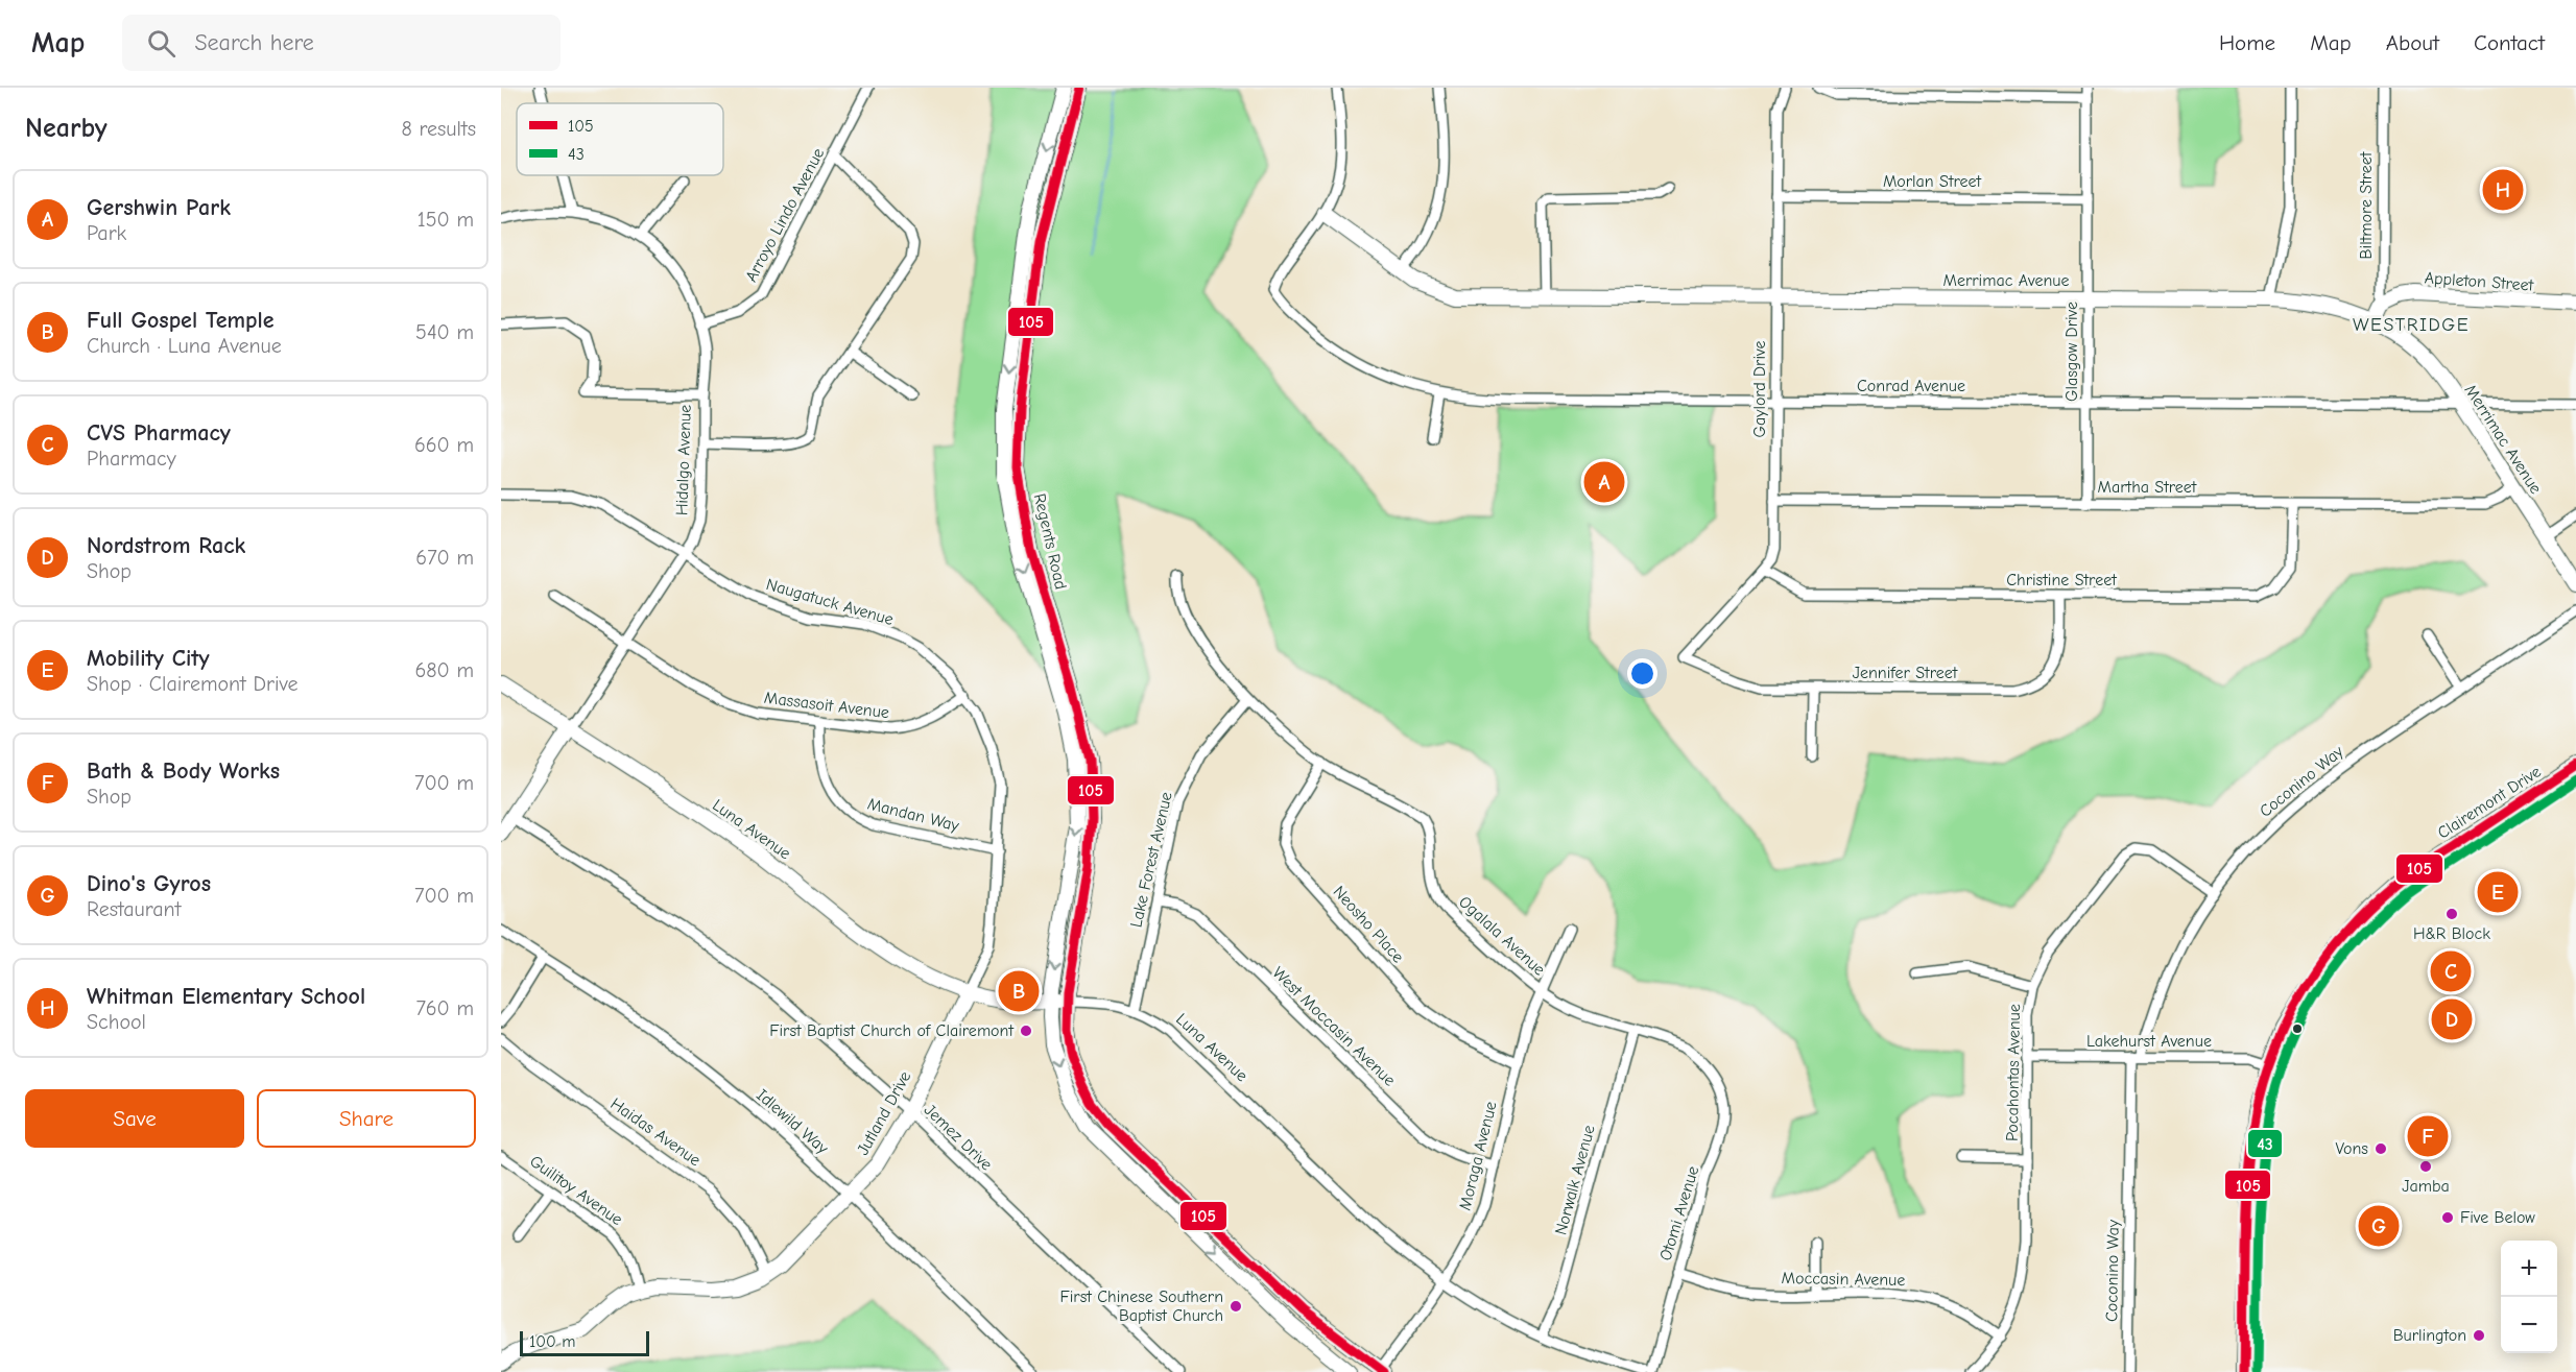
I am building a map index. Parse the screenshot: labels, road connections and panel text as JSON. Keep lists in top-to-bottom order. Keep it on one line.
{"streets":{"main road":["Biltmore Street","Merrimac Avenue","Appleton Street","Hidalgo Avenue","Regents Road","Clairemont Drive","Luna Avenue","Jutland Drive"],"street":["Morlan Street","Arroyo Lindo Avenue","Glasgow Drive","Conrad Avenue","Gaylord Drive","Martha Street","Christine Street","Naugatuck Avenue","Jennifer Street","Massasoit Avenue","Coconino Way","Mandan Way","Lake Forest Avenue","Neosho Place","Ogalala Avenue","West Moccasin Avenue","Lakehurst Avenue","Pocahontas Avenue","Idlewild Way","Haidas Avenue","Jemez Drive","Moraga Avenue","Norwalk Avenue","Guilitoy Avenue","Otomi Avenue","Moccasin Avenue"]},"crossings":[["Morlan Street","Glasgow Drive"],["Morlan Street","Gaylord Drive"],["Biltmore Street","Merrimac Avenue"],["Biltmore Street","Appleton Street"],["Arroyo Lindo Avenue","Hidalgo Avenue"],["Merrimac Avenue","Glasgow Drive"],["Merrimac Avenue","Conrad Avenue"],["Merrimac Avenue","Gaylord Drive"],["Merrimac Avenue","Martha Street"],["Glasgow Drive","Conrad Avenue"],["Glasgow Drive","Martha Street"],["Conrad Avenue","Gaylord Drive"],["Gaylord Drive","Martha Street"],["Gaylord Drive","Christine Street"],["Gaylord Drive","Jennifer Street"],["Hidalgo Avenue","Naugatuck Avenue"],["Hidalgo Avenue","Massasoit Avenue"],["Hidalgo Avenue","Luna Avenue"],["Hidalgo Avenue","Jemez Drive"],["Martha Street","Christine Street"],["Regents Road","Luna Avenue"],["Regents Road","Moraga Avenue"],["Christine Street","Jennifer Street"],["Naugatuck Avenue","Massasoit Avenue"],["Naugatuck Avenue","Jutland Drive"],["Massasoit Avenue","Mandan Way"],["Massasoit Avenue","Jutland Drive"],["Coconino Way","Lakehurst Avenue"],["Coconino Way","Pocahontas Avenue"],["Clairemont Drive","Lakehurst Avenue"],["Mandan Way","Jutland Drive"],["Luna Avenue","Lake Forest Avenue"],["Luna Avenue","Jutland Drive"],["Luna Avenue","Moraga Avenue"],["Luna Avenue","Norwalk Avenue"],["Lake Forest Avenue","Ogalala Avenue"],["Lake Forest Avenue","West Moccasin Avenue"],["Neosho Place","Ogalala Avenue"],["Neosho Place","Moraga Avenue"],["Ogalala Avenue","Moraga Avenue"],["Ogalala Avenue","Norwalk Avenue"],["Ogalala Avenue","Otomi Avenue"],["West Moccasin Avenue","Moraga Avenue"],["Lakehurst Avenue","Pocahontas Avenue"],["Pocahontas Avenue","Moccasin Avenue"],["Jutland Drive","Idlewild Way"],["Jutland Drive","Haidas Avenue"],["Jutland Drive","Jemez Drive"],["Jutland Drive","Guilitoy Avenue"],["Otomi Avenue","Moccasin Avenue"]],"districts":["WESTRIDGE"],"places":["H&R Block","First Baptist Church of Clairemont","Vons","Jamba","Five Below","First Chinese Southern Baptist Church","Burlington"],"lines":["transit line 105","transit line 43"],"legend":["105","43"],"scale_bar":"100 m","page":{"header":"Map","search":"Search here","nav":["Home","Map","About","Contact"],"heading":["Nearby","8 results"],"pins":["H","A","E","C","B","D","F","G"],"list":[{"mark":"A","name":"Gershwin Park","note":"Park","value":"150 m"},{"mark":"B","name":"Full Gospel Temple","note":"Church · Luna Avenue","value":"540 m"},{"mark":"C","name":"CVS Pharmacy","note":"Pharmacy","value":"660 m"},{"mark":"D","name":"Nordstrom Rack","note":"Shop","value":"670 m"},{"mark":"E","name":"Mobility City","note":"Shop · Clairemont Drive","value":"680 m"},{"mark":"F","name":"Bath & Body Works","note":"Shop","value":"700 m"},{"mark":"G","name":"Dino's Gyros","note":"Restaurant","value":"700 m"},{"mark":"H","name":"Whitman Elementary School","note":"School","value":"760 m"}],"buttons":["Save","Share"],"map_buttons":["+","−"],"scale":"100 m"}}
